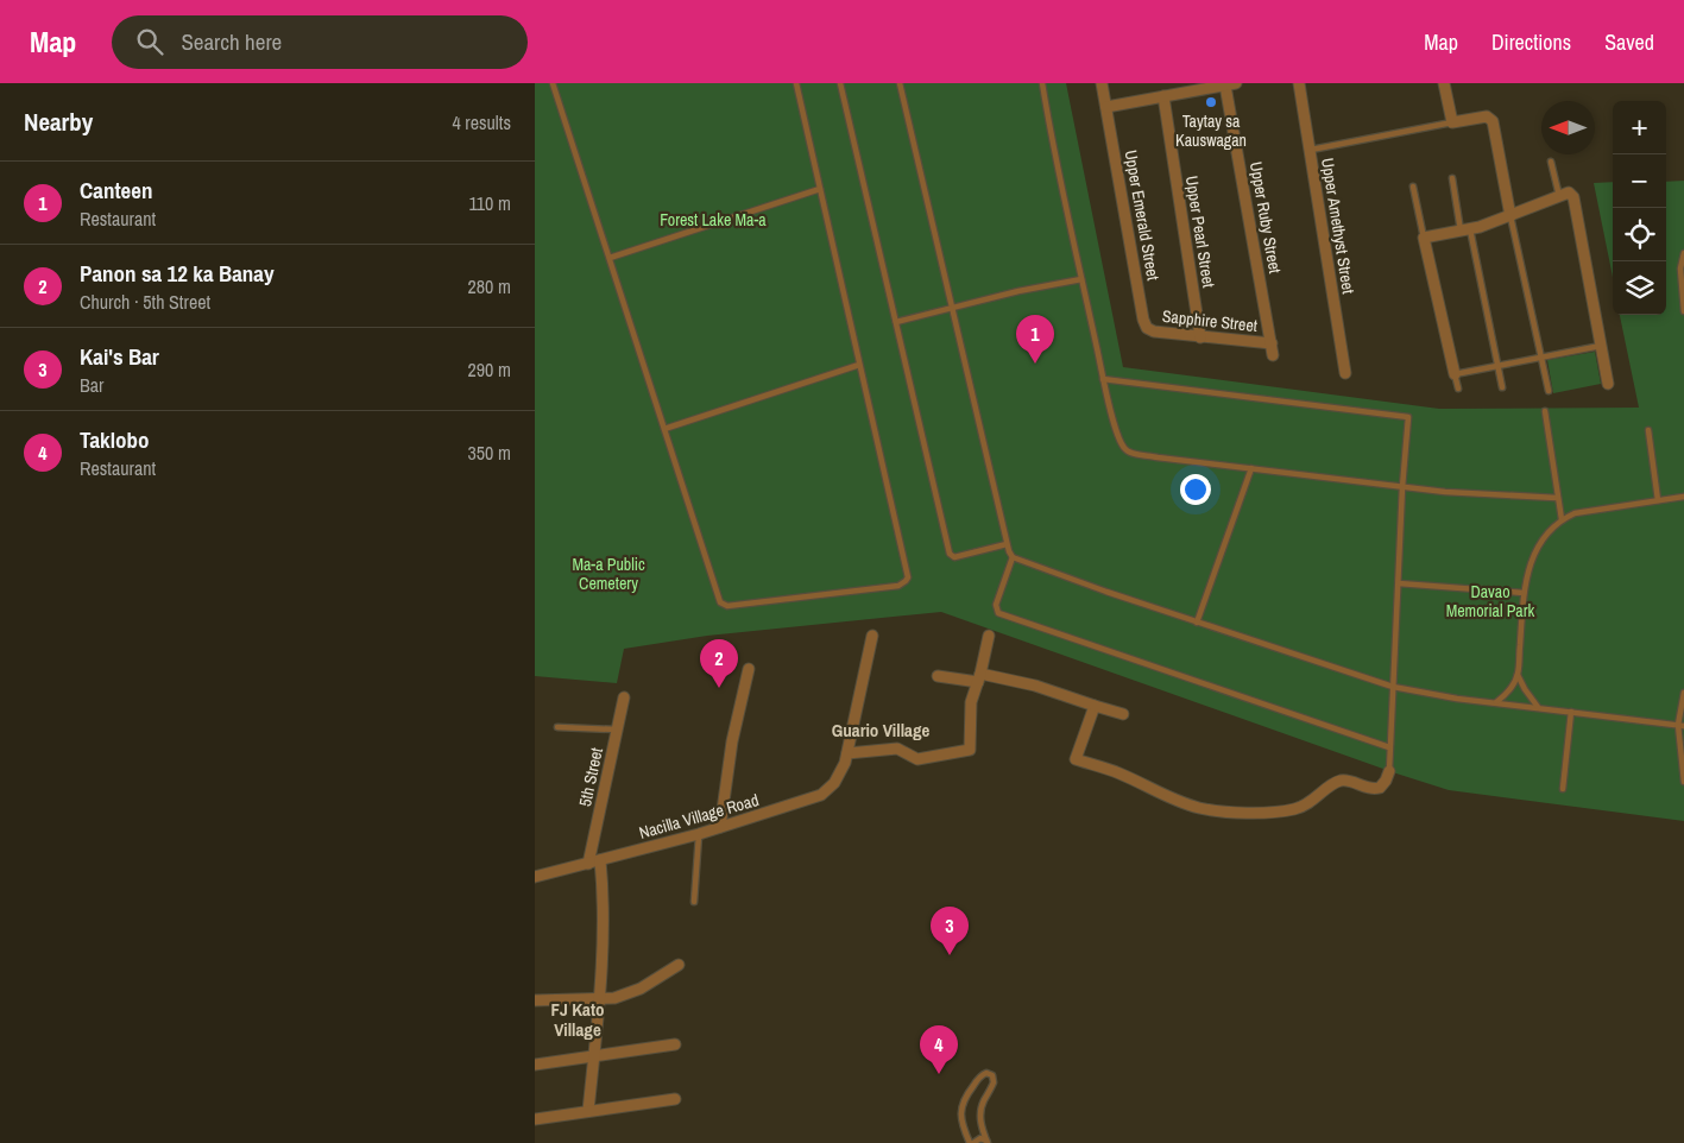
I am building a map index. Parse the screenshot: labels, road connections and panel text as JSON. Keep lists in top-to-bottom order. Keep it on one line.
{"streets":{"street":["Upper Emerald Street","Upper Ruby Street","Upper Amethyst Street","Upper Pearl Street","Sapphire Street","5th Street","Nacilla Village Road"]},"crossings":[["Upper Emerald Street","Sapphire Street"],["Upper Ruby Street","Sapphire Street"],["Upper Pearl Street","Sapphire Street"],["5th Street","Nacilla Village Road"]],"districts":["Guario Village","FJ Kato Village"],"parks":["Forest Lake Ma-a","Ma-a Public Cemetery","Davao Memorial Park"],"places":["Taytay sa Kauswagan"],"north":"left","page":{"header":"Map","search":"Search here","nav":["Map","Directions","Saved"],"heading":["Nearby","4 results"],"map_buttons":["+","−"],"list":[{"mark":"1","name":"Canteen","note":"Restaurant","value":"110 m"},{"mark":"2","name":"Panon sa 12 ka Banay","note":"Church · 5th Street","value":"280 m"},{"mark":"3","name":"Kai's Bar","note":"Bar","value":"290 m"},{"mark":"4","name":"Taklobo","note":"Restaurant","value":"350 m"}],"pins":["1","2","3","4"]}}
